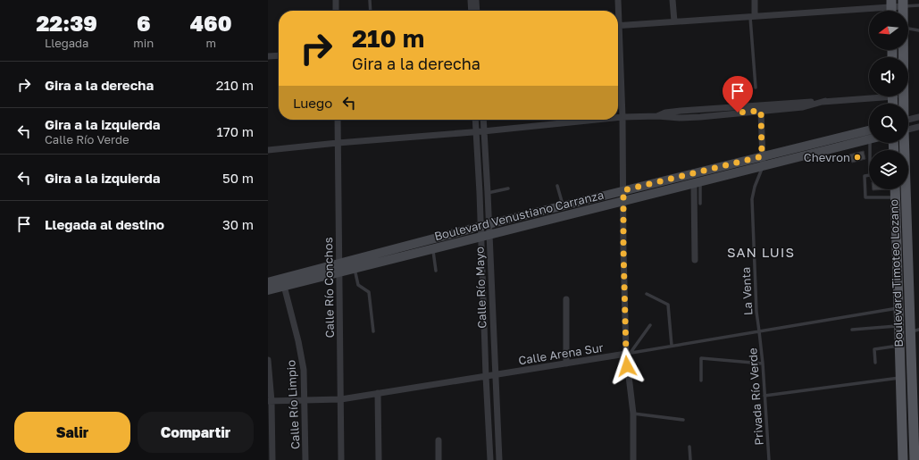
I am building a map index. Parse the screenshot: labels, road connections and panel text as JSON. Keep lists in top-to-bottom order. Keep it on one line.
{"streets":{"main road":["Boulevard Venustiano Carranza","Boulevard Timoteo Lozano"],"street":["Calle Río Conchos","Calle Río Mayo","Calle Arena Sur","Calle Río Limpio"],"lane":["La Venta","Privada Río Verde"]},"crossings":[["Boulevard Venustiano Carranza","Calle Río Conchos"],["Boulevard Venustiano Carranza","Calle Río Mayo"],["Boulevard Venustiano Carranza","La Venta"],["Boulevard Venustiano Carranza","Calle Río Limpio"],["Boulevard Timoteo Lozano","Calle Arena Sur"],["Calle Río Conchos","Calle Arena Sur"],["Calle Río Mayo","Calle Arena Sur"],["La Venta","Calle Arena Sur"],["La Venta","Privada Río Verde"],["Calle Arena Sur","Privada Río Verde"],["Calle Arena Sur","Calle Río Limpio"]],"districts":["SAN LUIS"],"places":["Chevron"],"north":"left","page":{"eta":["22:39","Llegada","6","min","460","m"],"turn":["210 m","Gira a la derecha"],"list":[{"name":"Gira a la derecha","value":"210 m"},{"name":"Gira a la izquierda","note":"Calle Río Verde","value":"170 m"},{"name":"Gira a la izquierda","value":"50 m"},{"name":"Llegada al destino","value":"30 m"}],"then":"Luego","buttons":["Salir","Compartir"]}}
